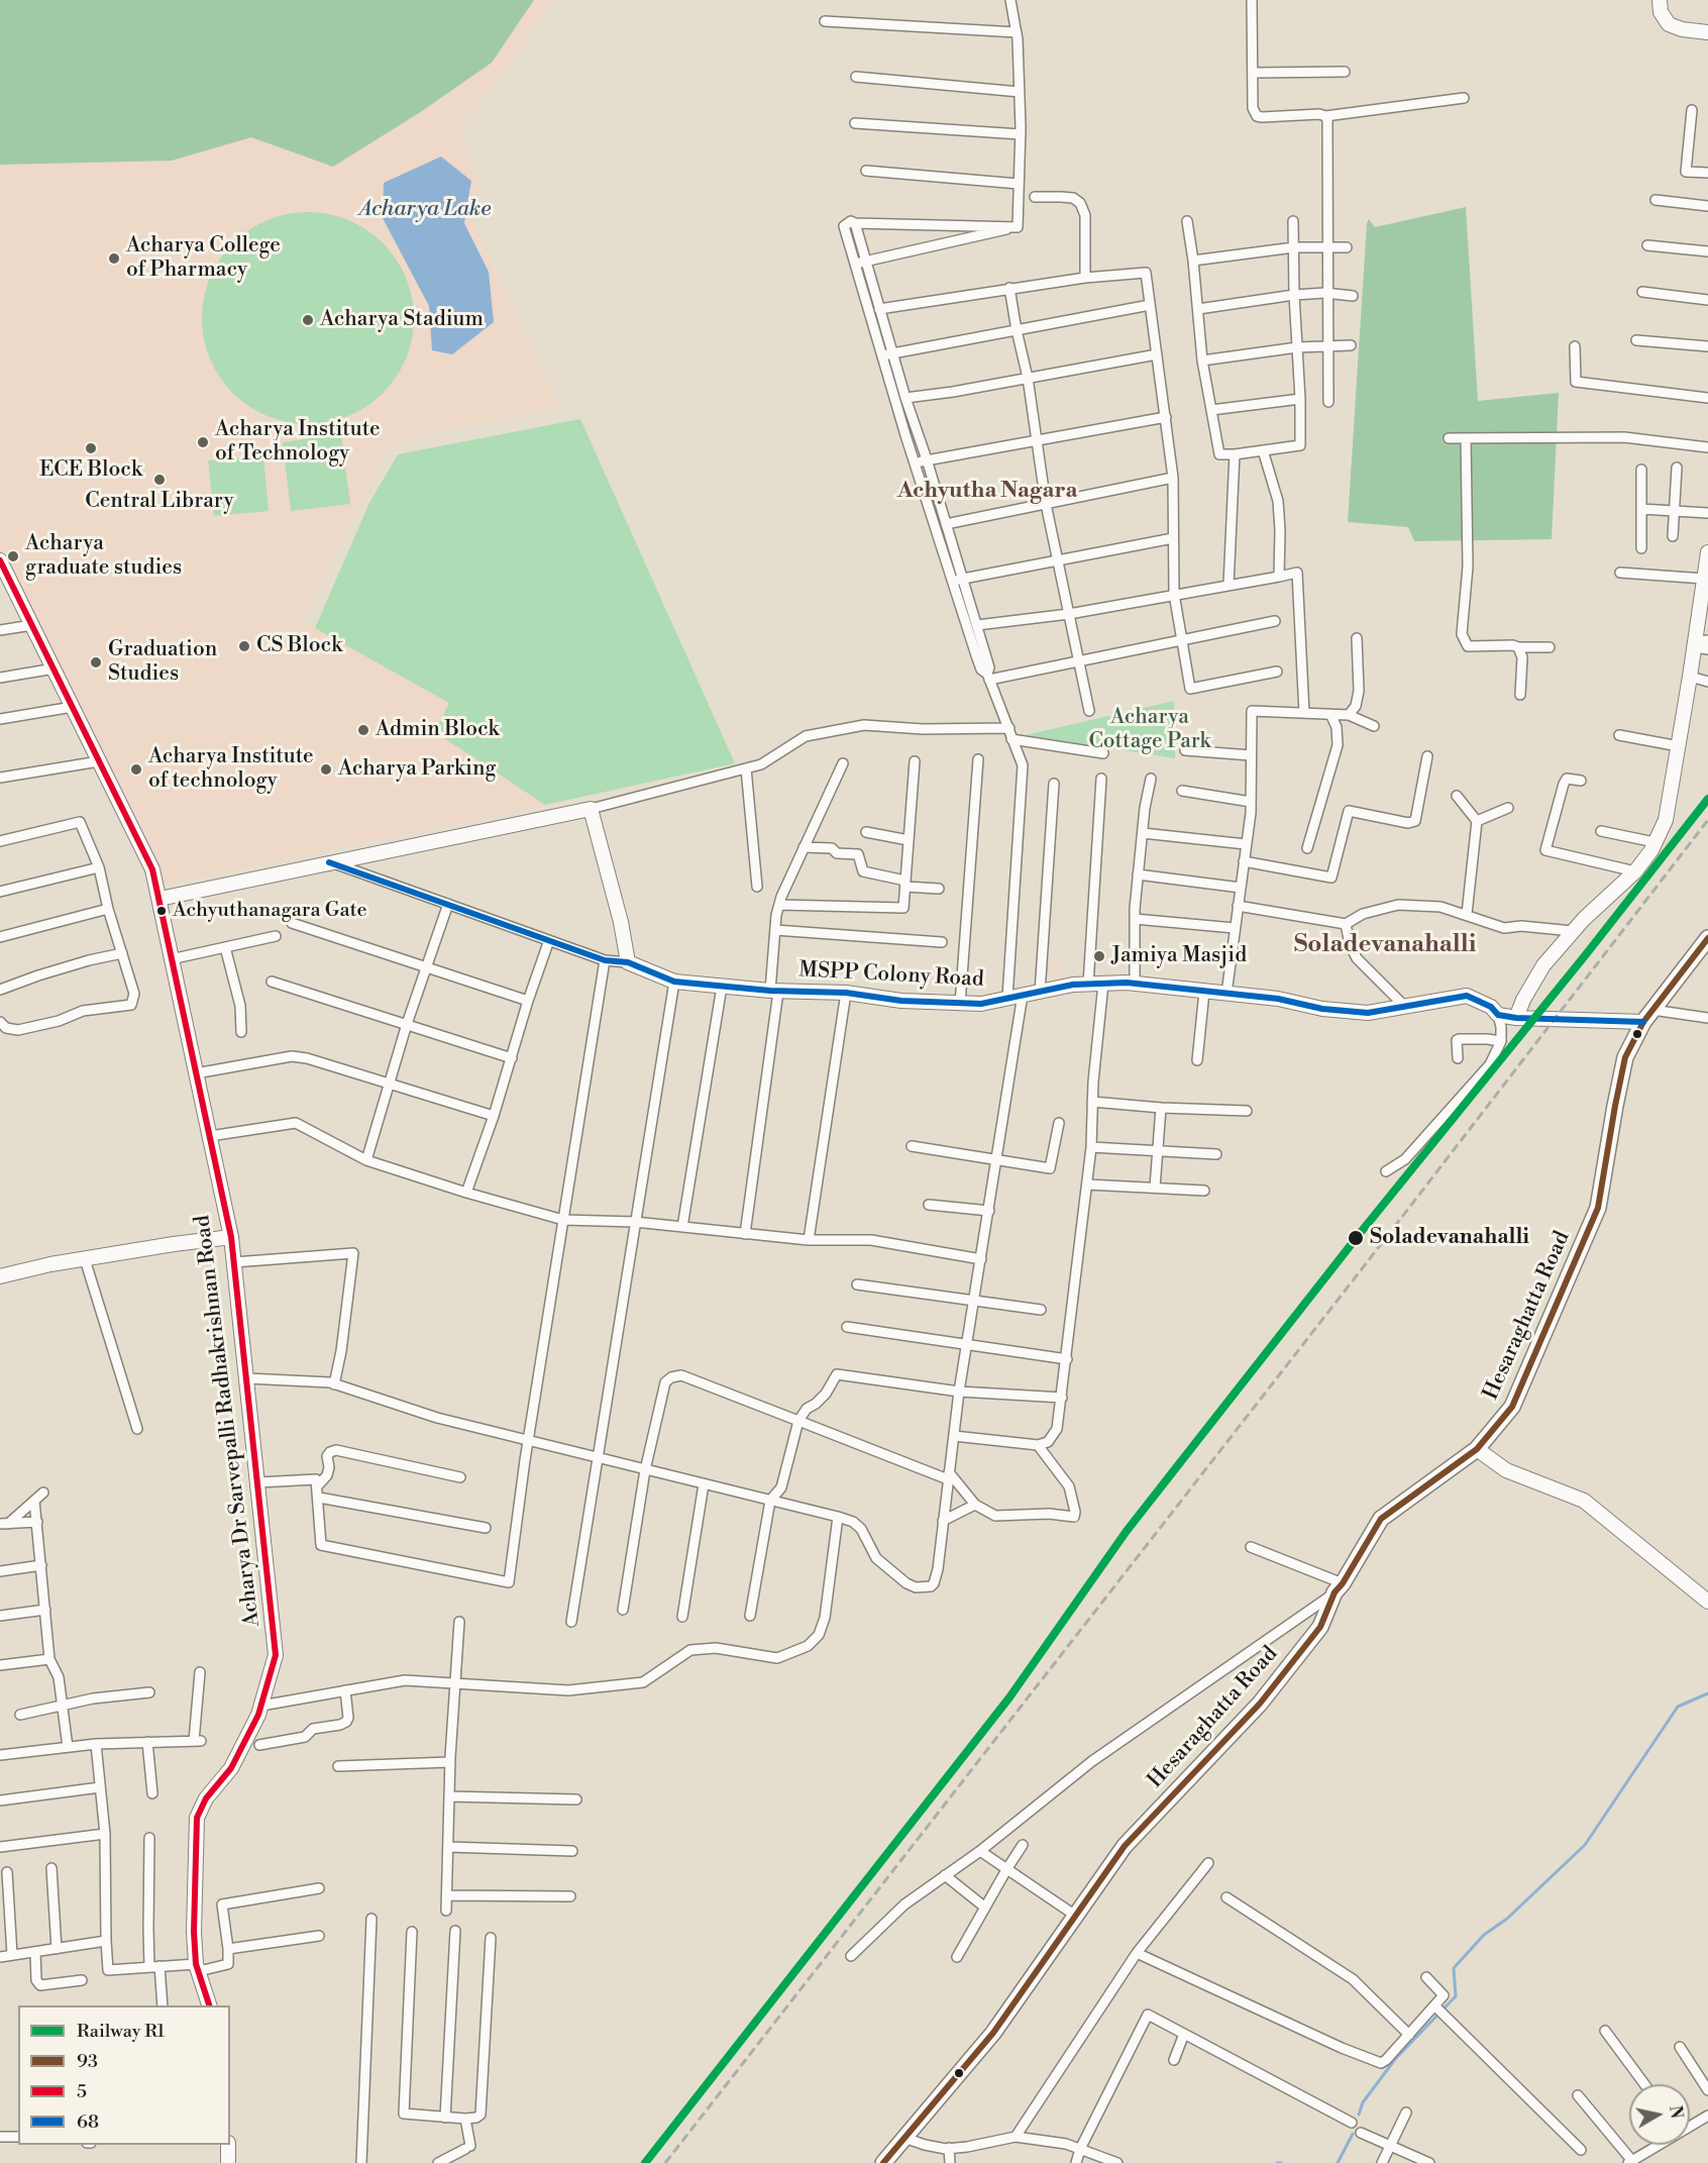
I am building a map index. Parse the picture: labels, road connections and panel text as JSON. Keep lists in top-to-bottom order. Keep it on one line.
{"streets":{"main road":["Hesaraghatta Road"],"street":["MSPP Colony Road","Acharya Dr Sarvepalli Radhakrishnan Road"]},"crossings":[["MSPP Colony Road","Hesaraghatta Road"]],"districts":["Achyutha Nagara","Soladevanahalli"],"water":["Acharya Lake"],"parks":["Acharya Cottage Park"],"places":["Acharya College of Pharmacy","Acharya Stadium","Acharya Institute of Technology","ECE Block","Central Library","Acharya graduate studies","CS Block","Graduation Studies","Admin Block","Acharya Institute of technology","Acharya Parking","Achyuthanagara Gate","Jamiya Masjid","Soladevanahalli"],"lines":["transit line 5","rail line R1","transit line 68","transit line 93"],"legend":["Railway R1","93","5","68"],"north":"right"}
